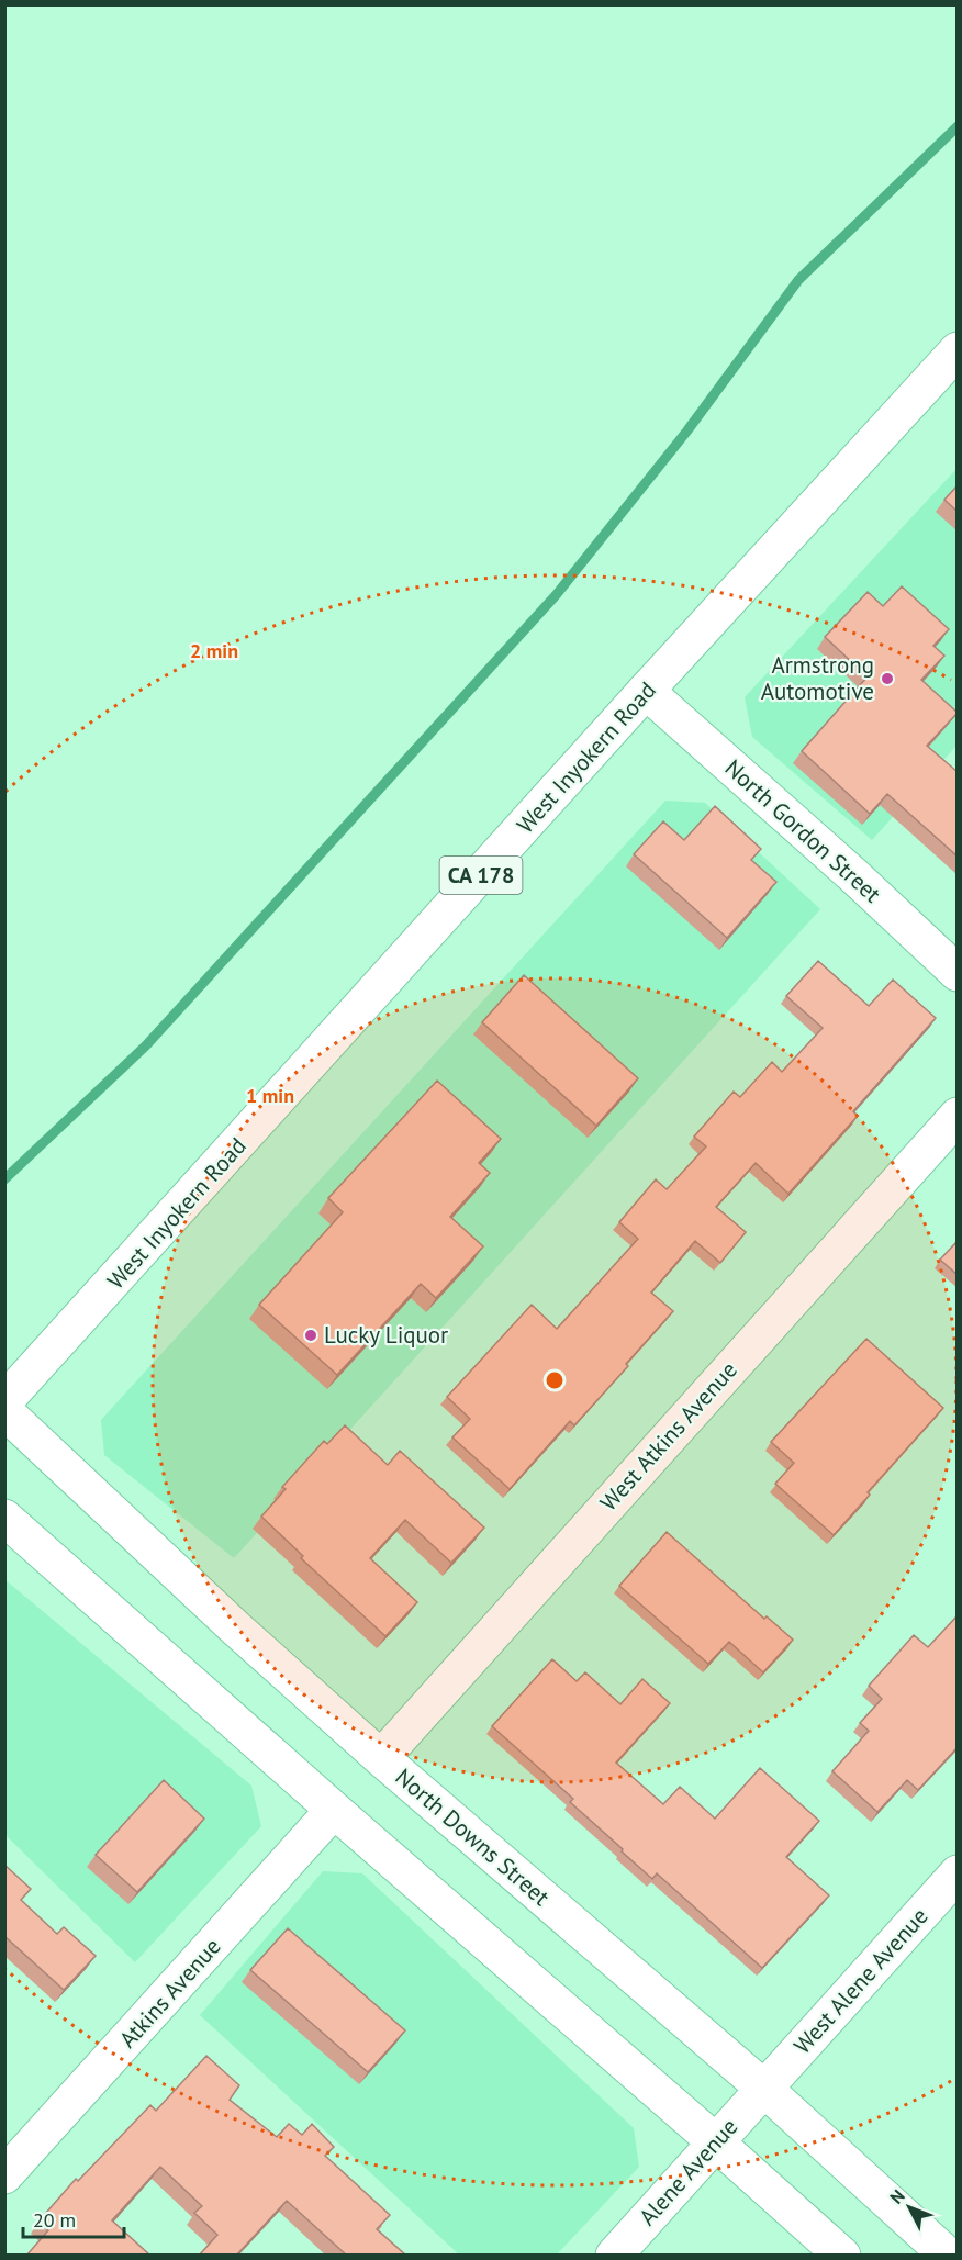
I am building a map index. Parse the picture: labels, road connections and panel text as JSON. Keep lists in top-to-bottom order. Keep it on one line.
{"streets":{"street":["West Inyokern Road","North Gordon Street","CA 178","West Atkins Avenue","North Downs Street","West Alene Avenue","Atkins Avenue","Alene Avenue"]},"crossings":[["West Inyokern Road","North Gordon Street"],["West Atkins Avenue","North Downs Street"],["North Downs Street","West Alene Avenue"],["North Downs Street","Alene Avenue"],["West Alene Avenue","Alene Avenue"]],"places":["Armstrong Automotive","Lucky Liquor"],"scale_bar":"20 m","north":"top left","rings":["2 min","1 min"]}
